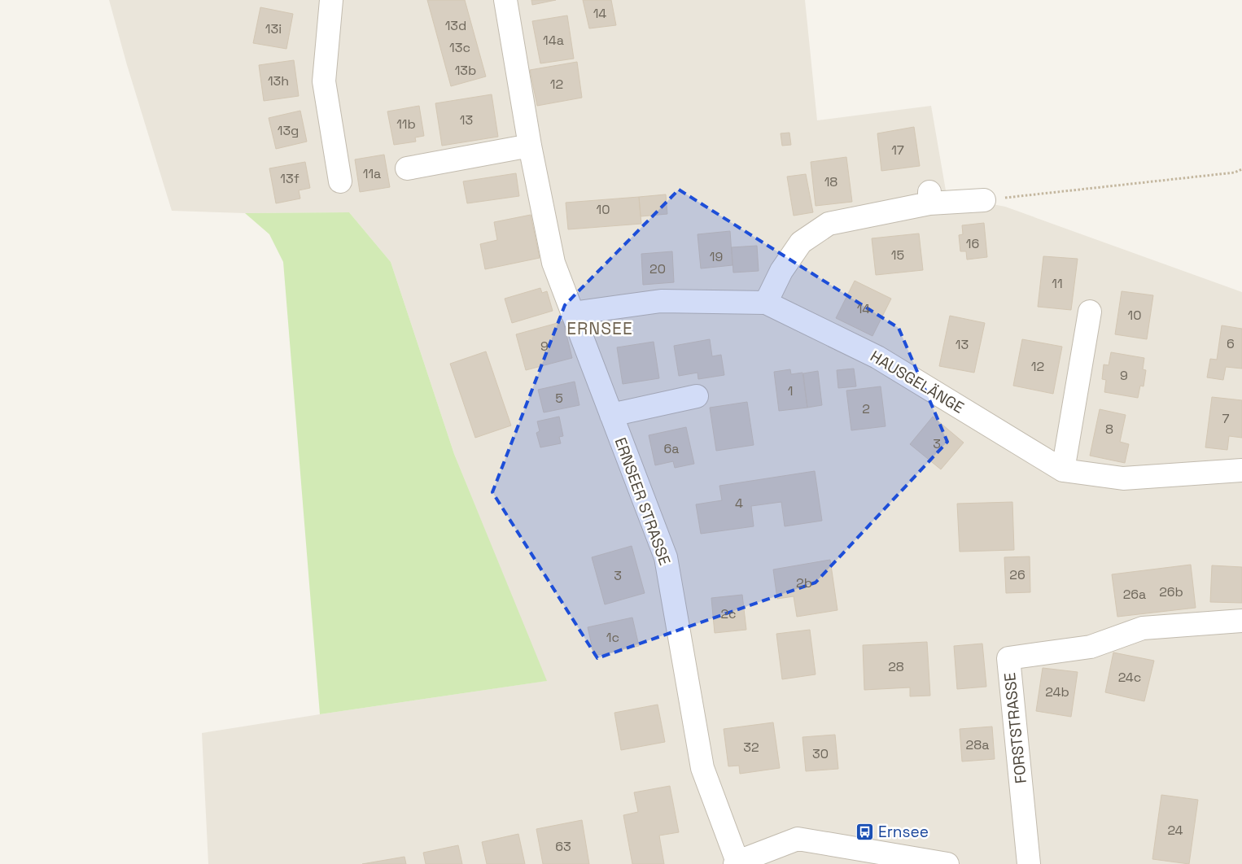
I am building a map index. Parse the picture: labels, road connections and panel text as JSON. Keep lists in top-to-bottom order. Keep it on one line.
{"streets":{"street":["HAUSGELÄNGE","ERNSEER STRASSE","FORSTSTRASSE"]},"crossings":[["HAUSGELÄNGE","ERNSEER STRASSE"]],"districts":["ERNSEE"],"places":{"bus stop":["Ernsee"]},"house_numbers":["14","13d","13i","14a","13c","13b","13h","12","13","11b","13g","17","11a","13f","18","10","16","15","19","20","11","14","10","6","13","9","12","9","1","5","2","7","8","3","6a","4","26","3","2b","26b","26a","2c","1c","28","24c","24b","28a","32","30","24","63"]}
